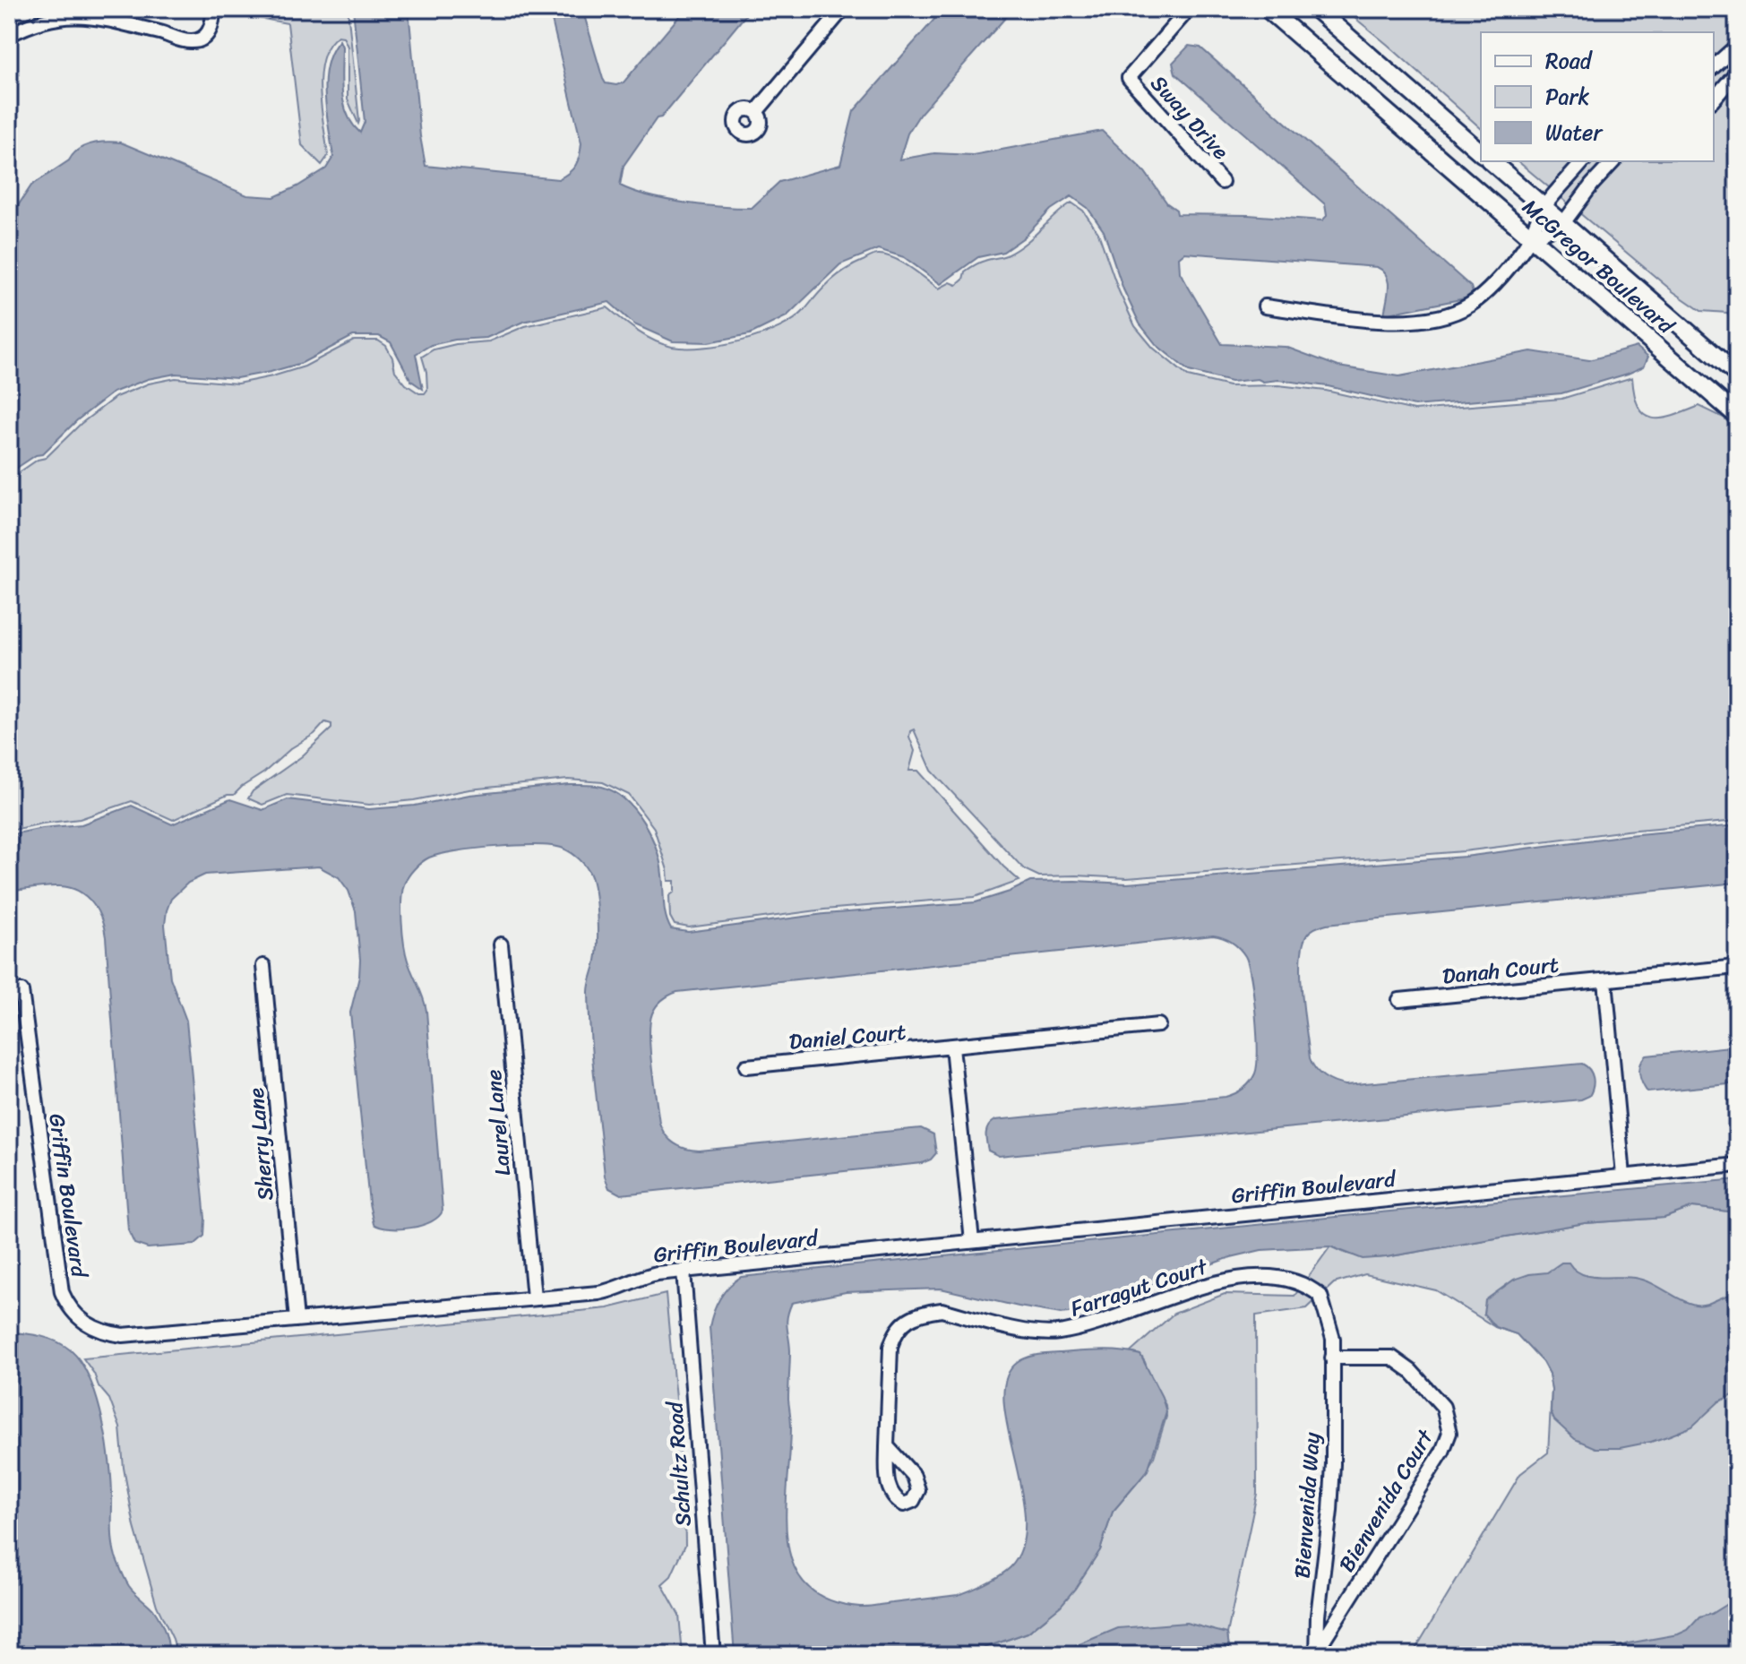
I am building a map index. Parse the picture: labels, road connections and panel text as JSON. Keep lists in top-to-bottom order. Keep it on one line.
{"streets":{"main road":["McGregor Boulevard"],"street":["Sway Drive","Danah Court","Daniel Court","Laurel Lane","Sherry Lane","Griffin Boulevard","Farragut Court","Schultz Road","Bienvenida Court","Bienvenida Way"]},"crossings":[["Laurel Lane","Griffin Boulevard"],["Sherry Lane","Griffin Boulevard"],["Griffin Boulevard","Schultz Road"],["Farragut Court","Bienvenida Court"],["Farragut Court","Bienvenida Way"],["Bienvenida Court","Bienvenida Way"]],"legend":["Road","Park","Water"]}
